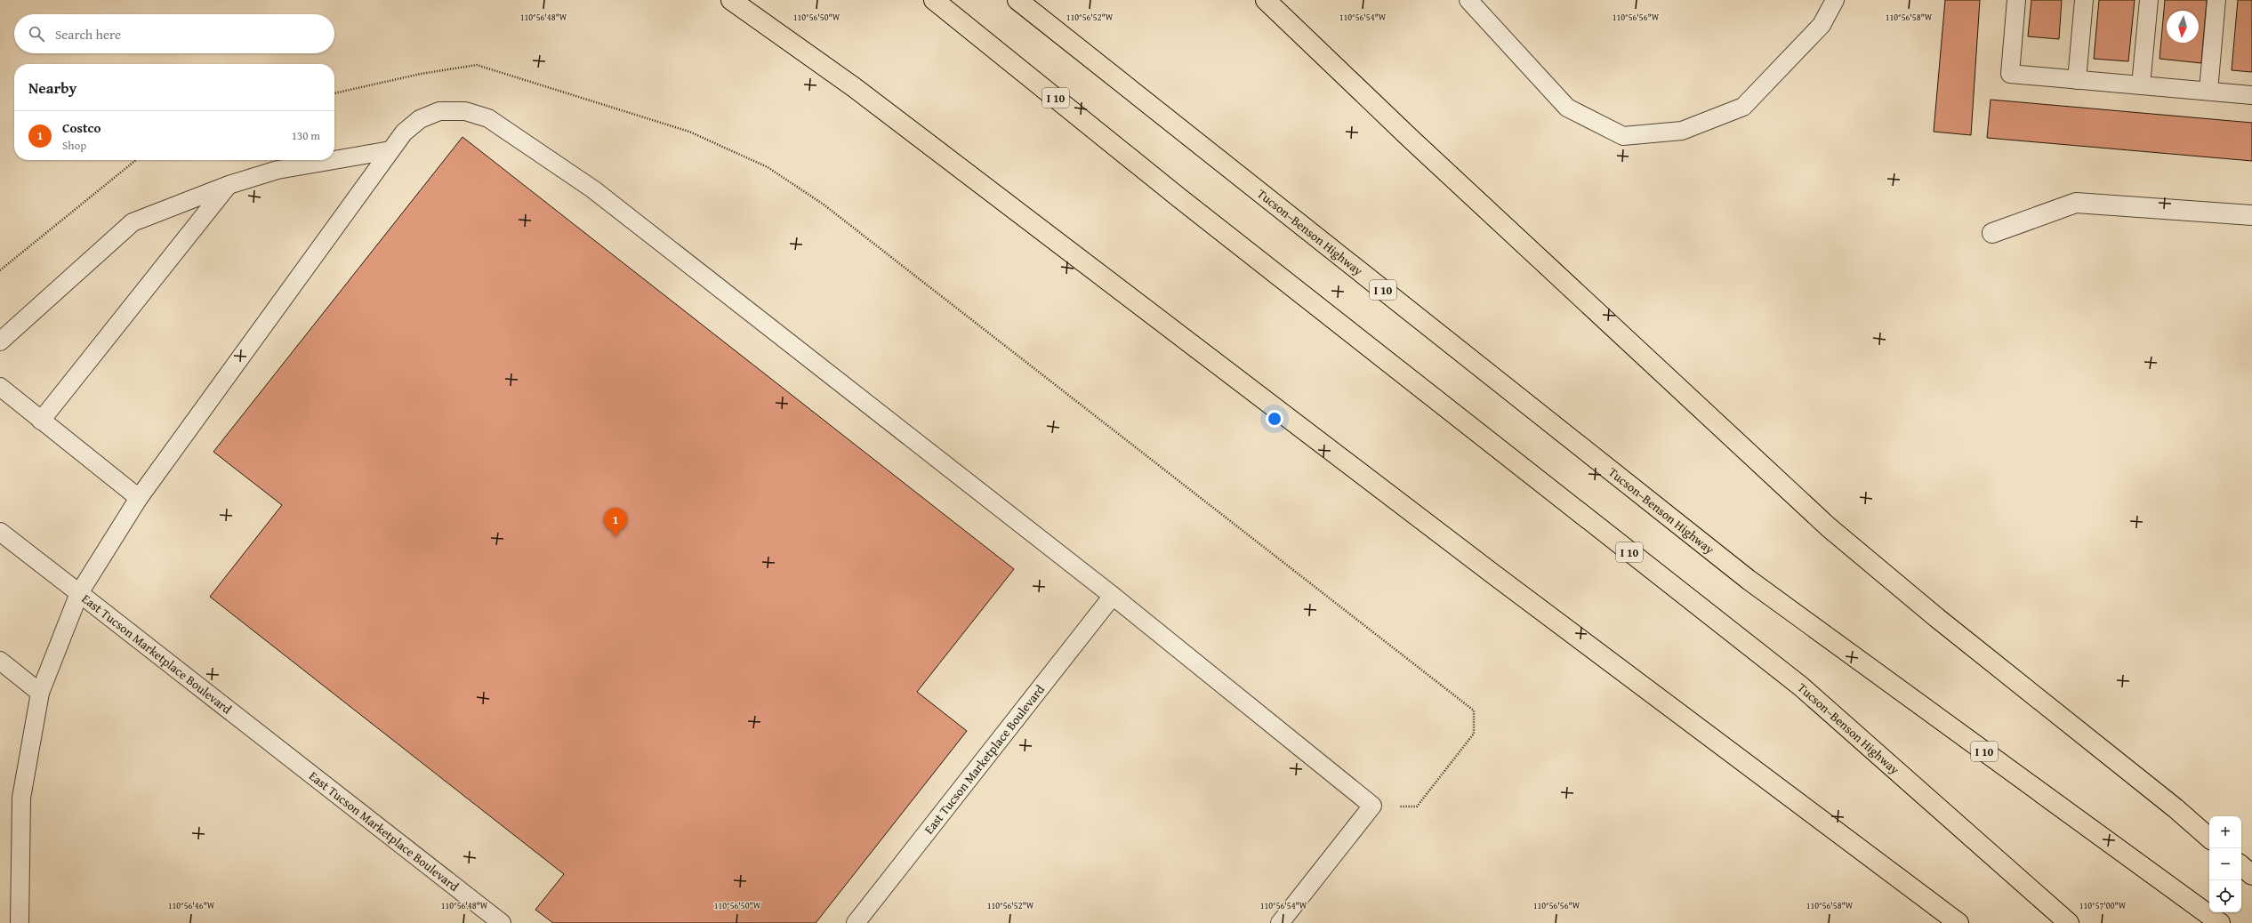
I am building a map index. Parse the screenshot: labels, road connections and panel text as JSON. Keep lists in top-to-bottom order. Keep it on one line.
{"streets":{"highway":["I 10","Tucson–Benson Highway"],"lane":["East Tucson Marketplace Boulevard"]},"north":"bottom","page":{"search":"Search here","heading":"Nearby","list":[{"mark":"1","name":"Costco","note":"Shop","value":"130 m"}],"pins":"1","map_buttons":["+","−"]},"coordinates":["110°56'48\"W","110°56'50\"W","110°56'52\"W","110°56'54\"W","110°56'56\"W","110°56'58\"W","110°56'46\"W","110°57'00\"W"]}
